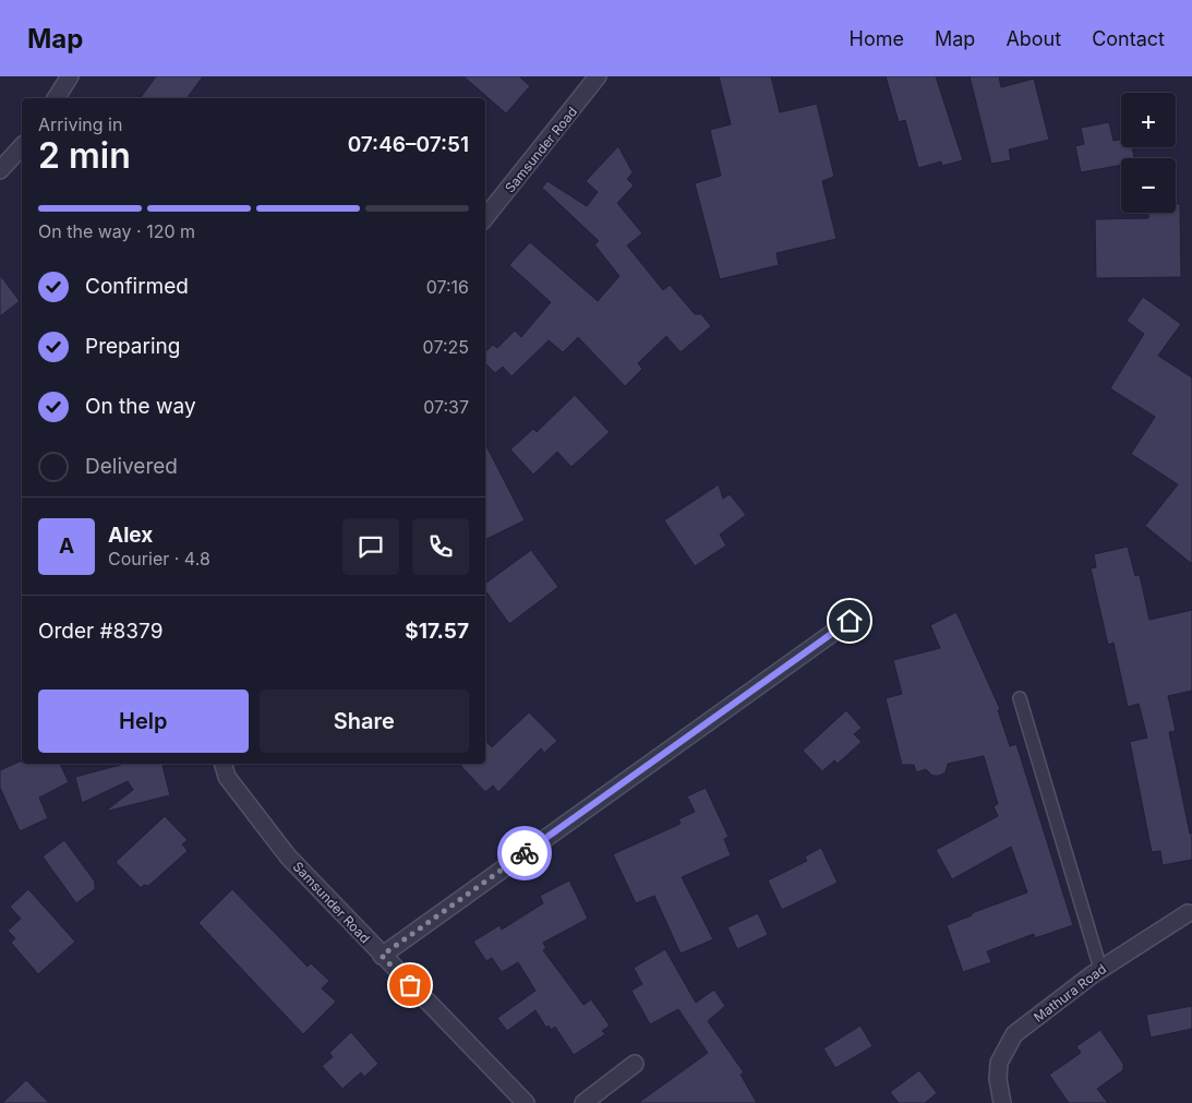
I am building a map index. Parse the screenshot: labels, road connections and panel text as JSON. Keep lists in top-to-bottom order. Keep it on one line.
{"streets":{"street":["Samsunder Road","Mathura Road"]},"page":{"header":"Map","nav":["Home","Map","About","Contact"],"map_buttons":["+","−"],"heading":["2 min","Arriving in","07:46–07:51"],"panel":["Alex","Courier · 4.8","Order #8379","$17.57"],"bar":"On the way · 120 m","list":[["Confirmed","07:16"],["Preparing","07:25"],["On the way","07:37"],"Delivered"],"round":"A","buttons":["Help","Share"]}}
